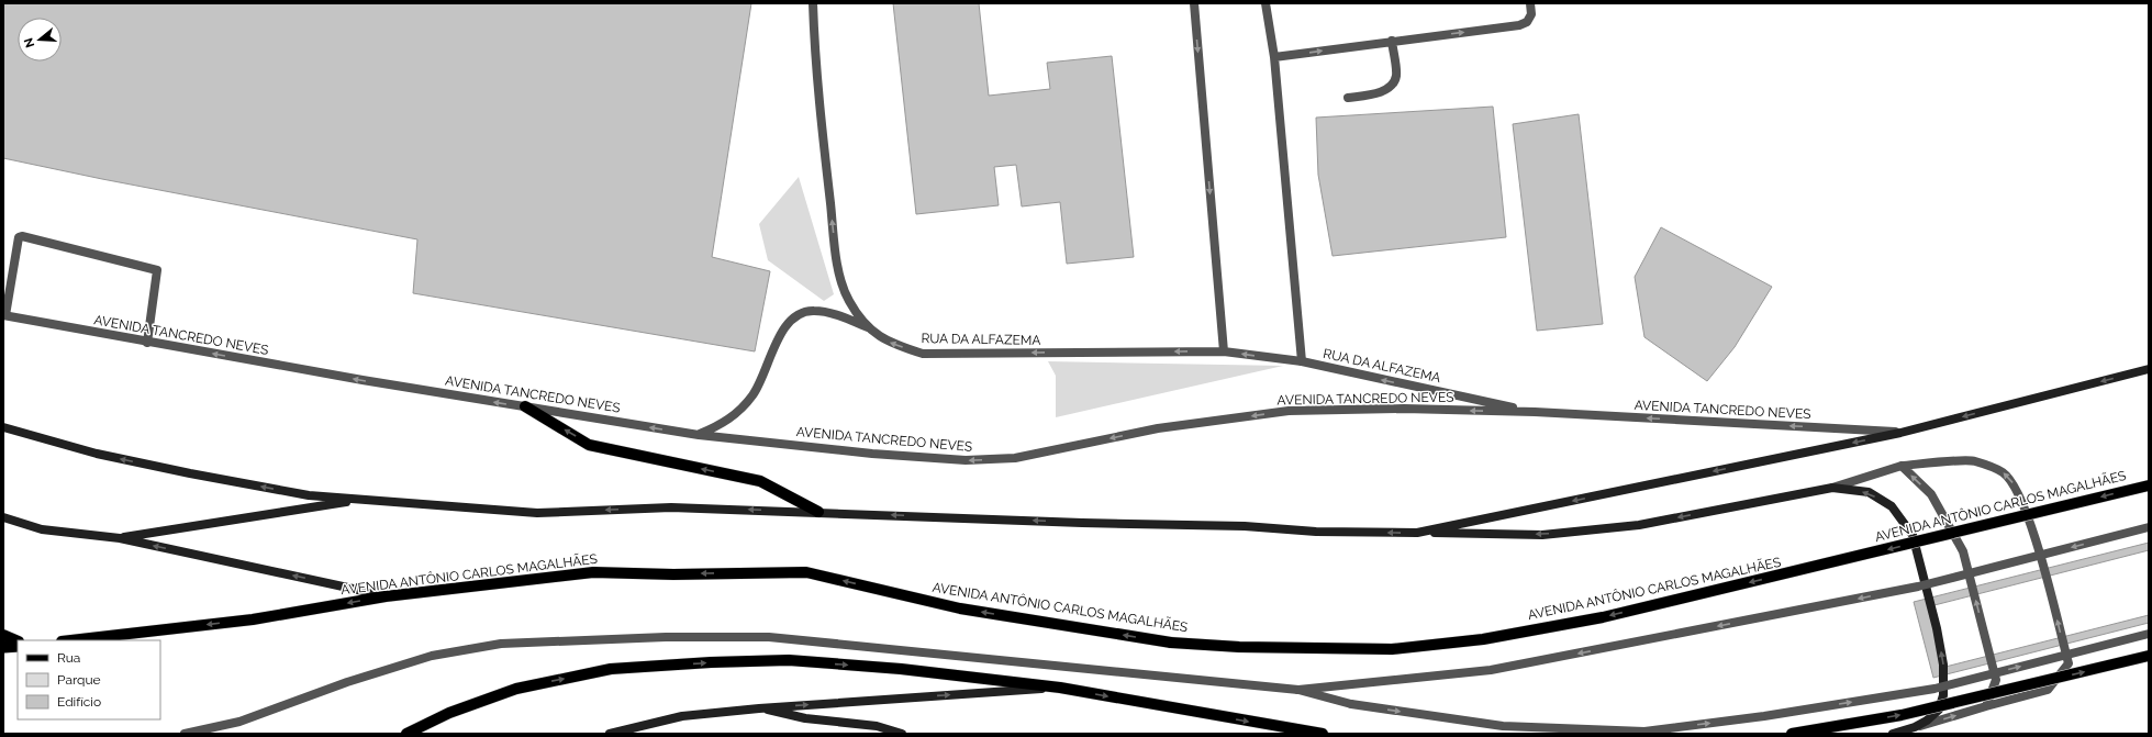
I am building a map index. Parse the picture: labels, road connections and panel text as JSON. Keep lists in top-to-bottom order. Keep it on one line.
{"streets":{"main road":["AVENIDA ANTÔNIO CARLOS MAGALHÃES"],"street":["AVENIDA TANCREDO NEVES","RUA DA ALFAZEMA"]},"crossings":[["AVENIDA TANCREDO NEVES","RUA DA ALFAZEMA"]],"one_way":["AVENIDA TANCREDO NEVES","RUA DA ALFAZEMA"],"legend":["Rua","Parque","Edifício"],"north":"left"}
